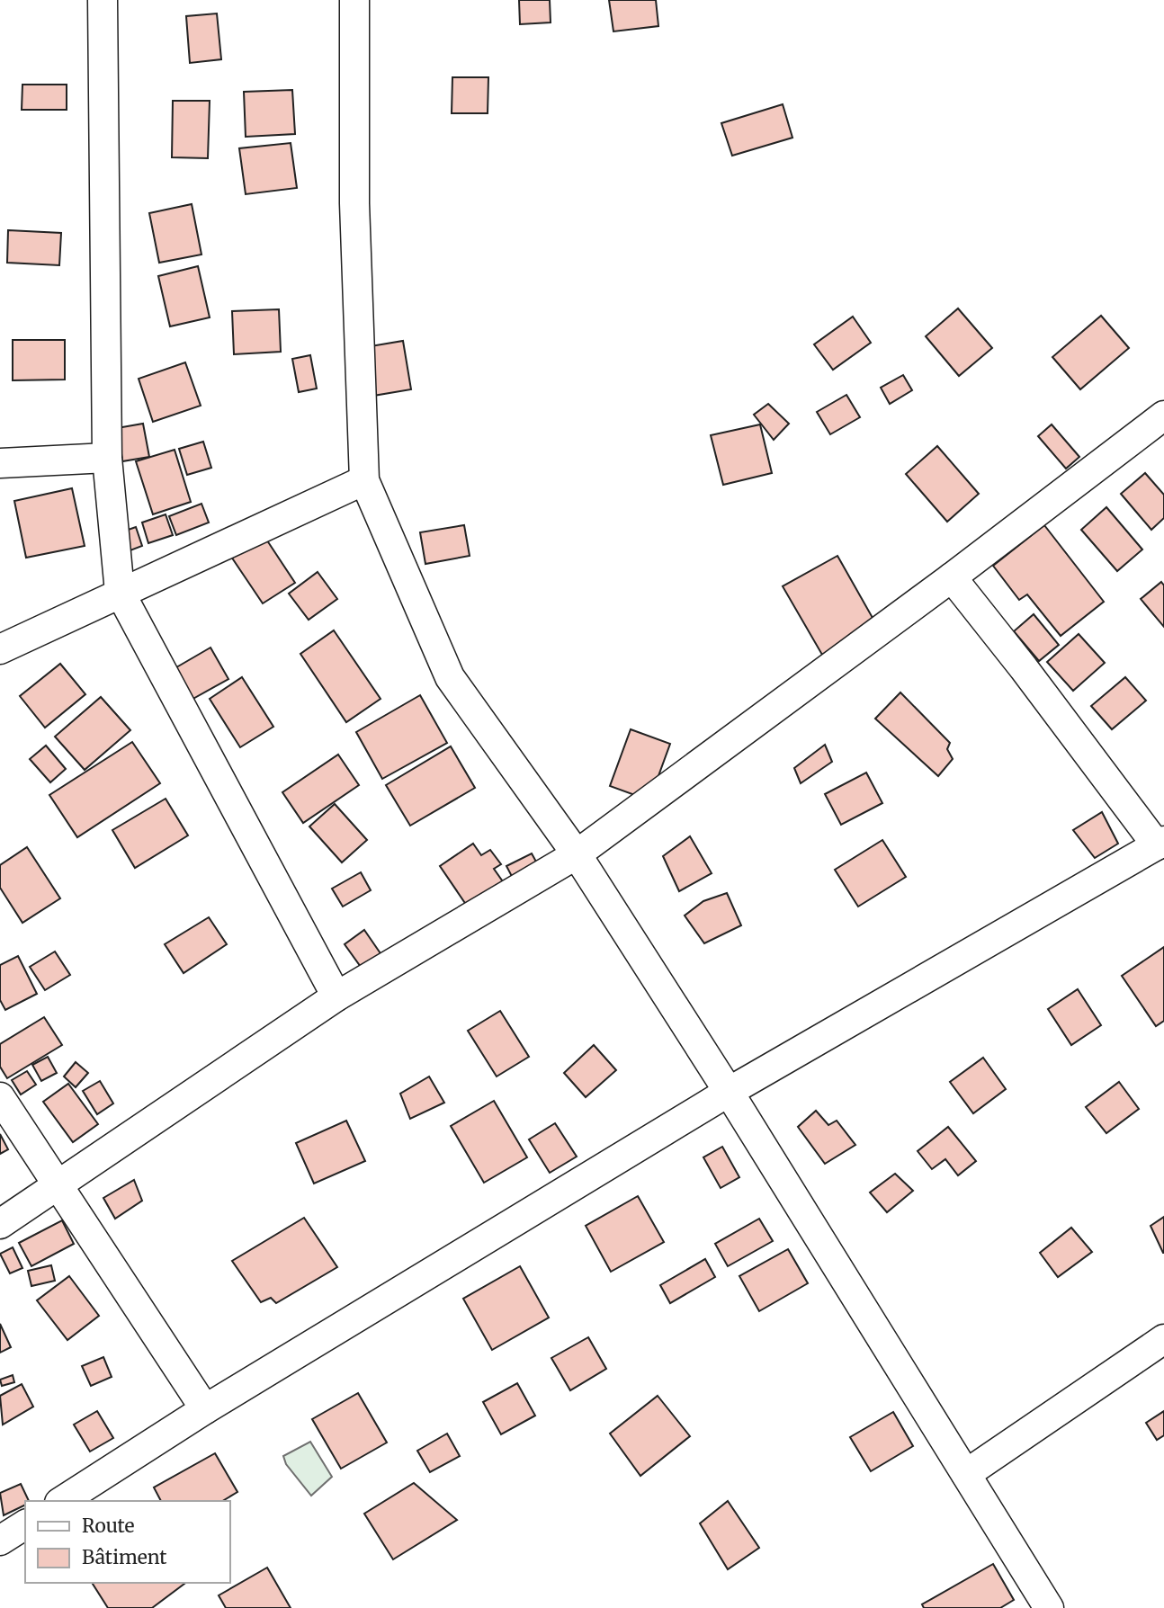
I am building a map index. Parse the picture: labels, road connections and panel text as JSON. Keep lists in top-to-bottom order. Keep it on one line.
{"legend":["Route","Bâtiment"]}
